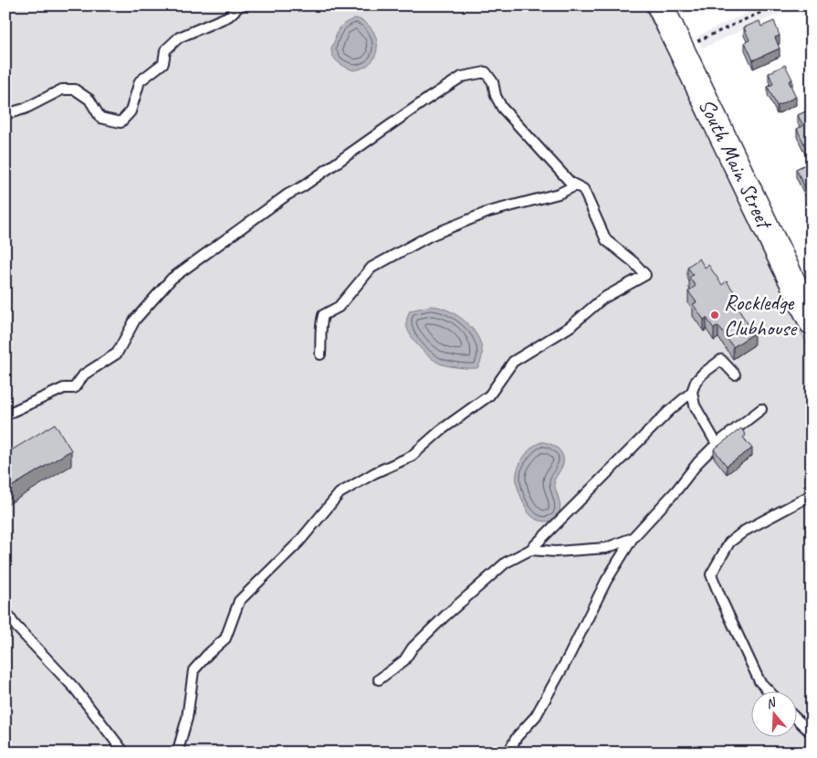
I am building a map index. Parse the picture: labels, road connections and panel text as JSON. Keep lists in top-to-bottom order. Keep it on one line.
{"streets":{"main road":["South Main Street"]},"places":["Rockledge Clubhouse"],"north":"top"}
